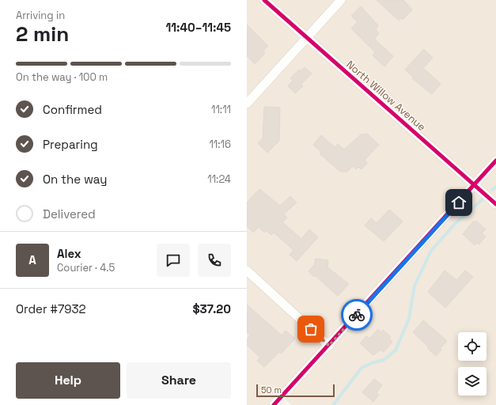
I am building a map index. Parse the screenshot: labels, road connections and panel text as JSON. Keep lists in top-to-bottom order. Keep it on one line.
{"streets":{"street":["North Willow Avenue"]},"scale_bar":"50 m","page":{"heading":["2 min","Arriving in","11:40–11:45"],"panel":["Alex","Courier · 4.5","Order #7932","$37.20"],"bar":"On the way · 100 m","list":[["Confirmed","11:11"],["Preparing","11:16"],["On the way","11:24"],"Delivered"],"round":"A","buttons":["Help","Share"],"scale":"50 m"}}
